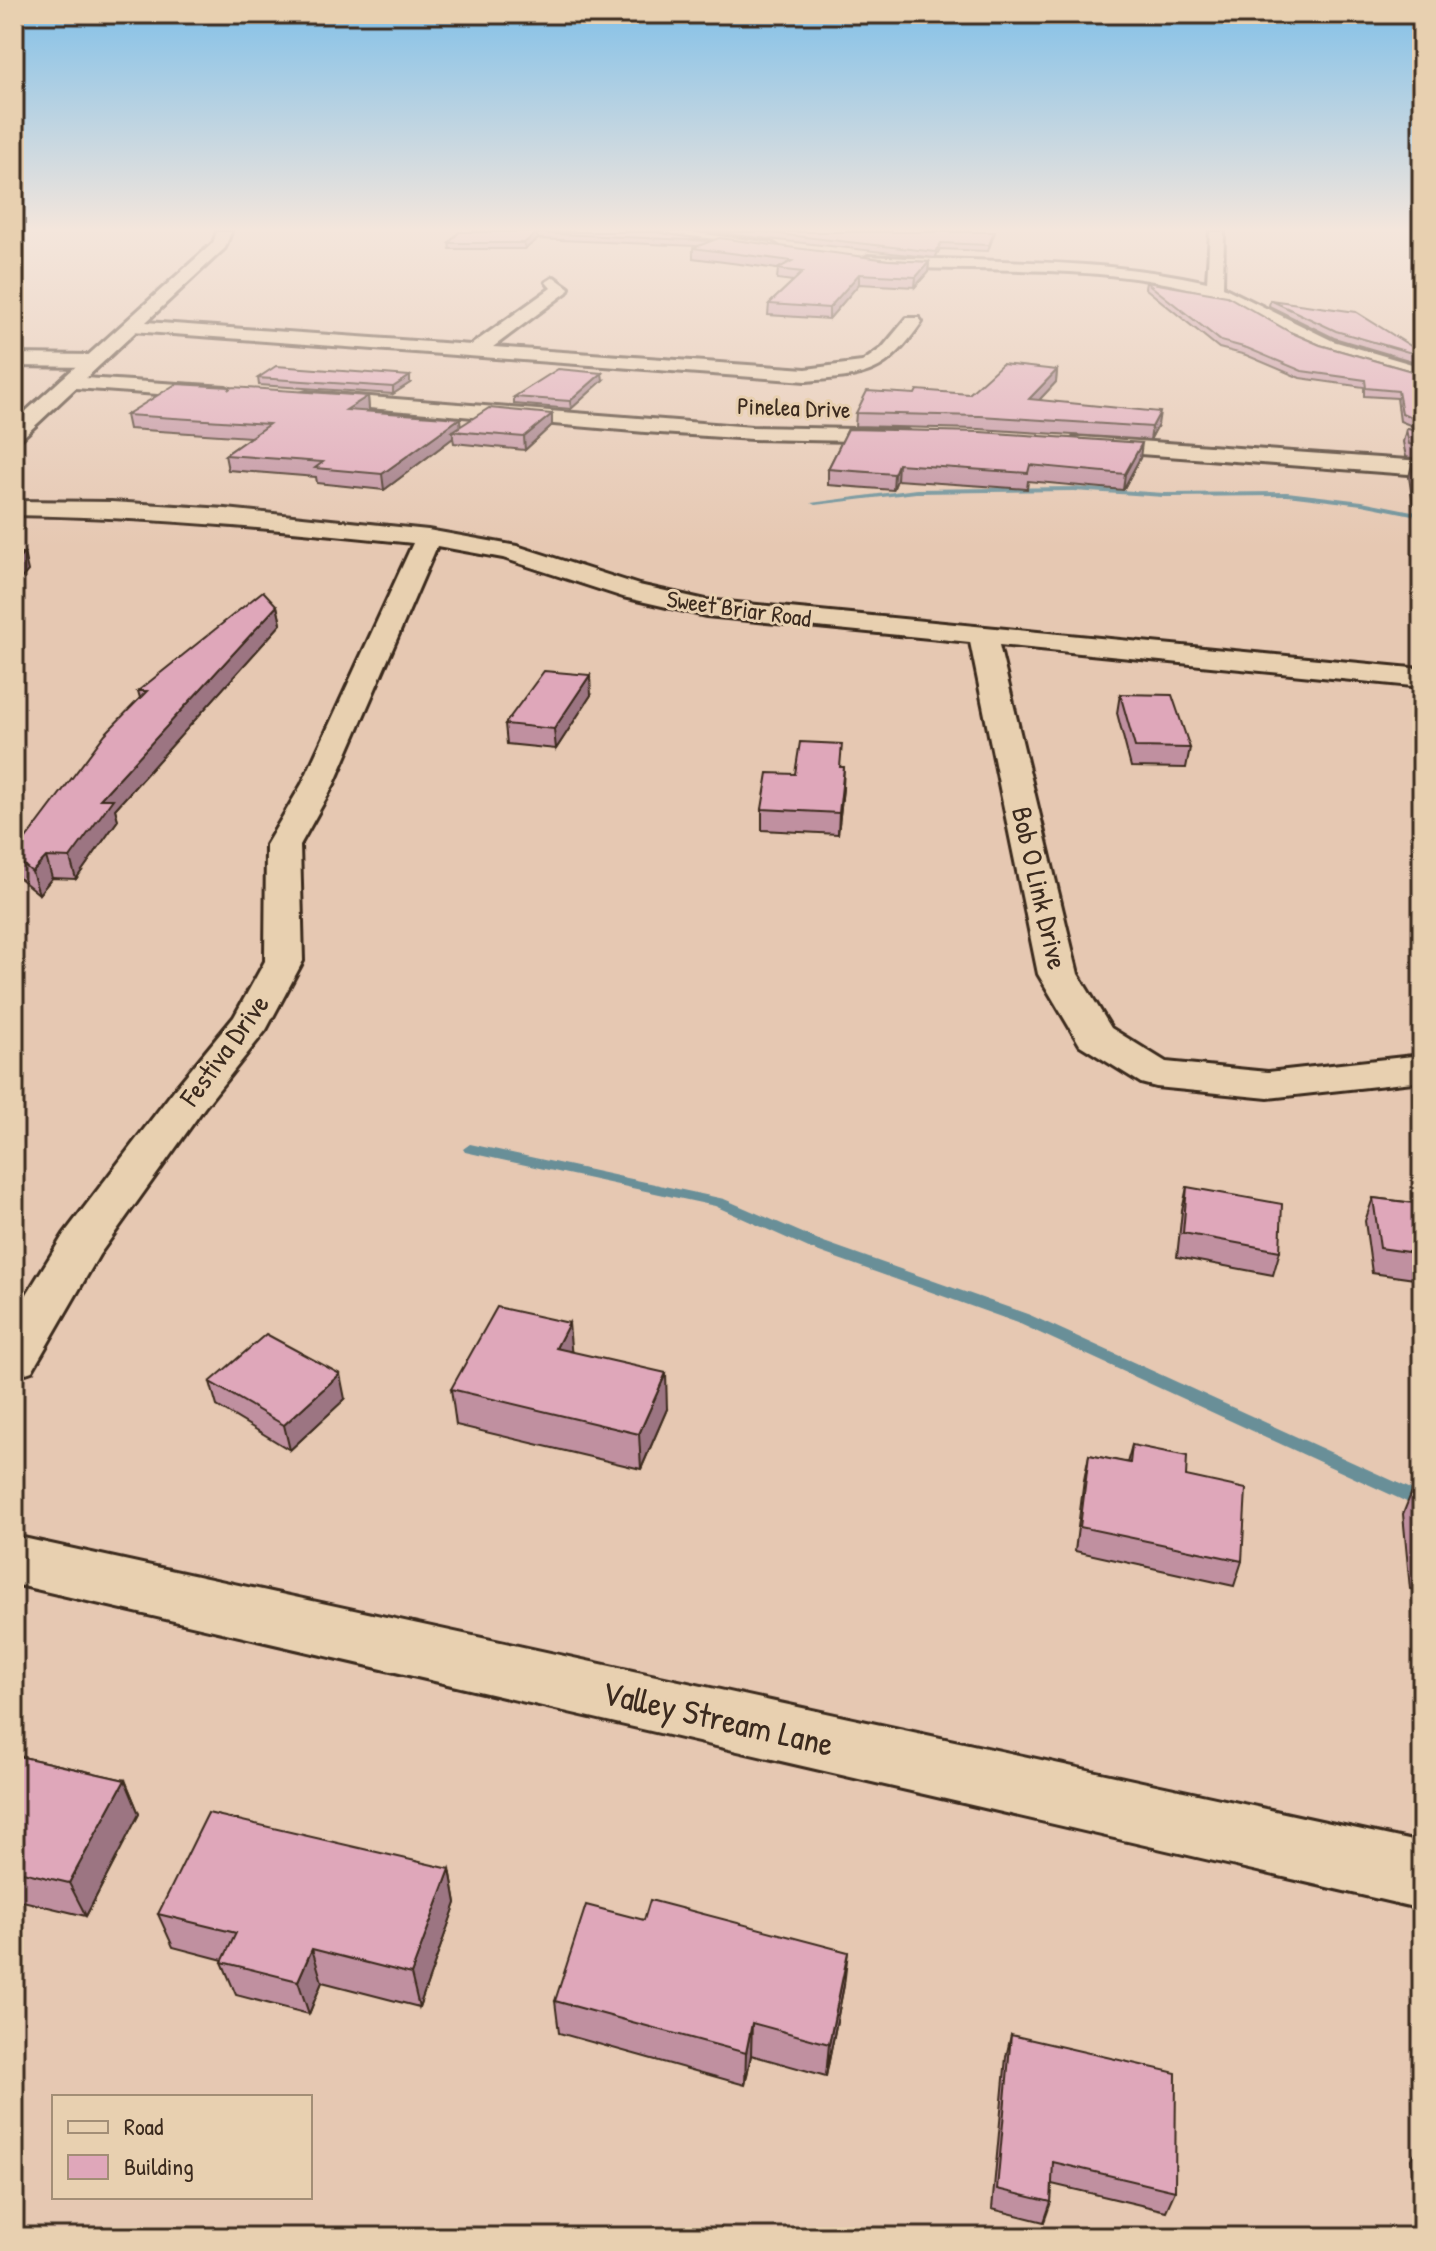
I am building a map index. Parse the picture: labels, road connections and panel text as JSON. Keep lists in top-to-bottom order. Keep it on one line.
{"streets":{"street":["Pinelea Drive","Sweet Briar Road","Bob O Link Drive","Festiva Drive","Valley Stream Lane"]},"crossings":[["Sweet Briar Road","Bob O Link Drive"],["Sweet Briar Road","Festiva Drive"]],"legend":["Road","Building"]}
